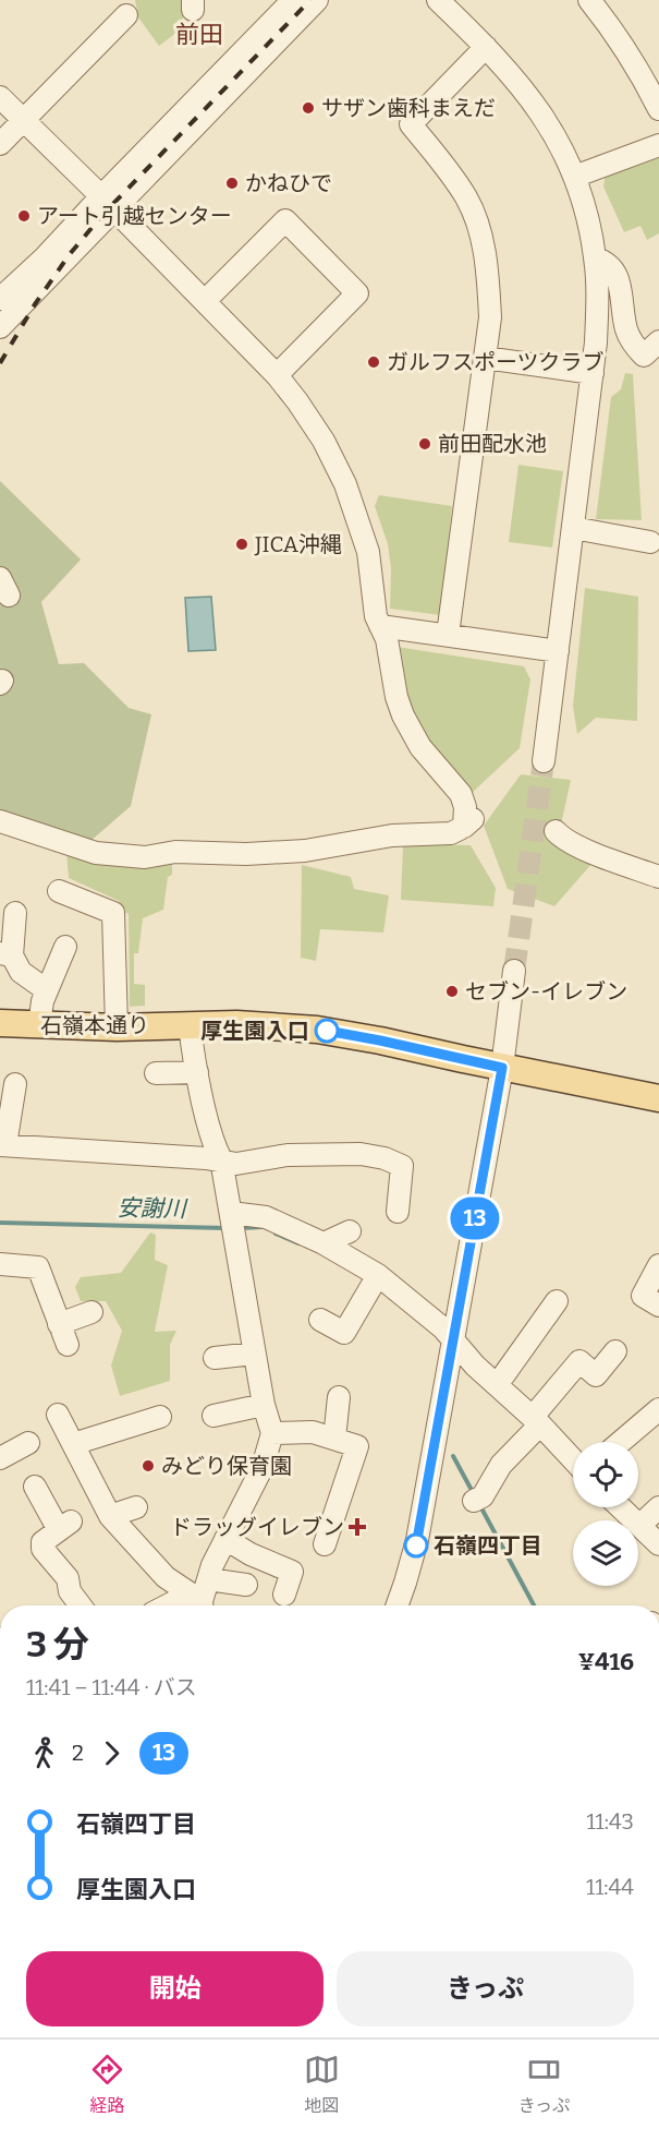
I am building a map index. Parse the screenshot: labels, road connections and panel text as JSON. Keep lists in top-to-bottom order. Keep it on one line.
{"streets":{"main road":["石嶺本通り"]},"districts":["前田"],"water":["安謝川"],"places":{"other":["サザン歯科まえだ","かねひで","アート引越センター","ガルフスポーツクラブ","前田配水池","JICA沖縄","セブン-イレブン","厚生園入口","みどり保育園","石嶺四丁目"],"health":["ドラッグイレブン"]},"lines":["bus line 13"],"page":{"on_map":"13","heading":["3 分","11:41 – 11:44 · バス","¥416"],"legs":["2","13"],"list":[{"name":"石嶺四丁目","value":"11:43"},{"name":"厚生園入口","value":"11:44"}],"buttons":["開始","きっぷ"],"tabs":["経路","地図","きっぷ"]}}
